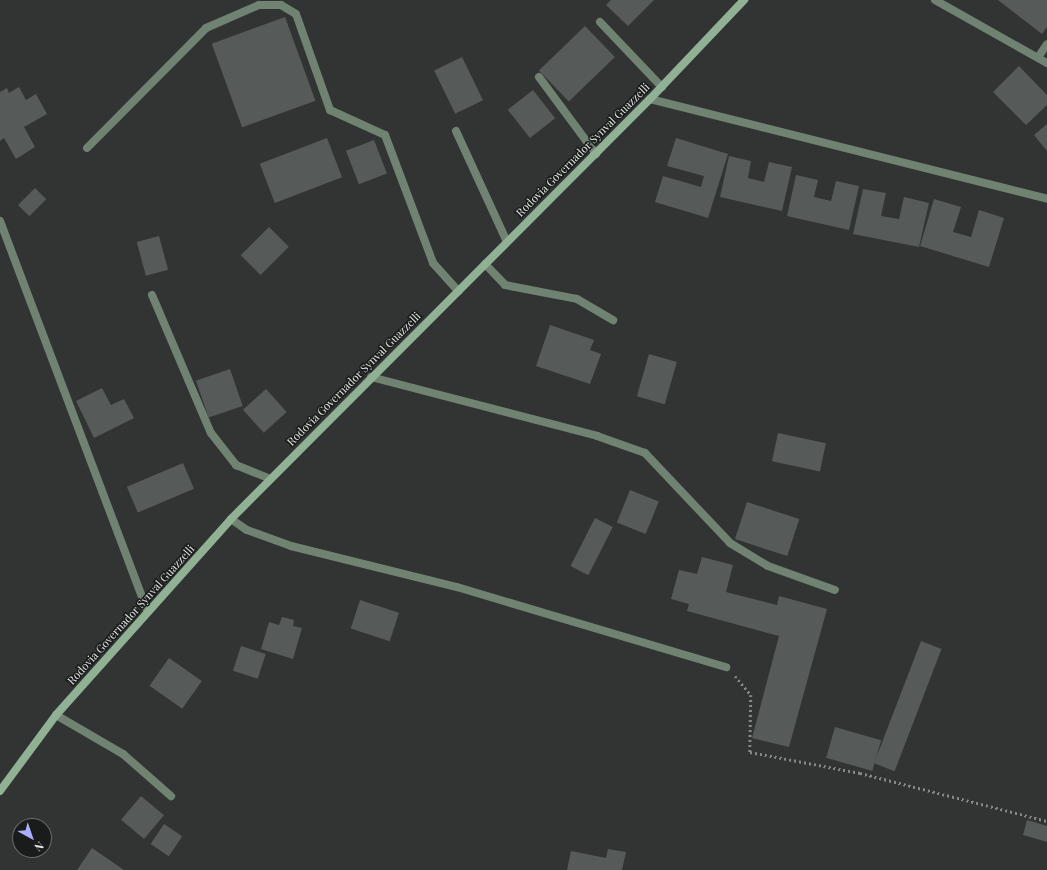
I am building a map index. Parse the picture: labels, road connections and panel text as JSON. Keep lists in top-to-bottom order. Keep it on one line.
{"streets":{"main road":["Rodovia Governador Synval Guazzelli"]},"north":"bottom right"}
